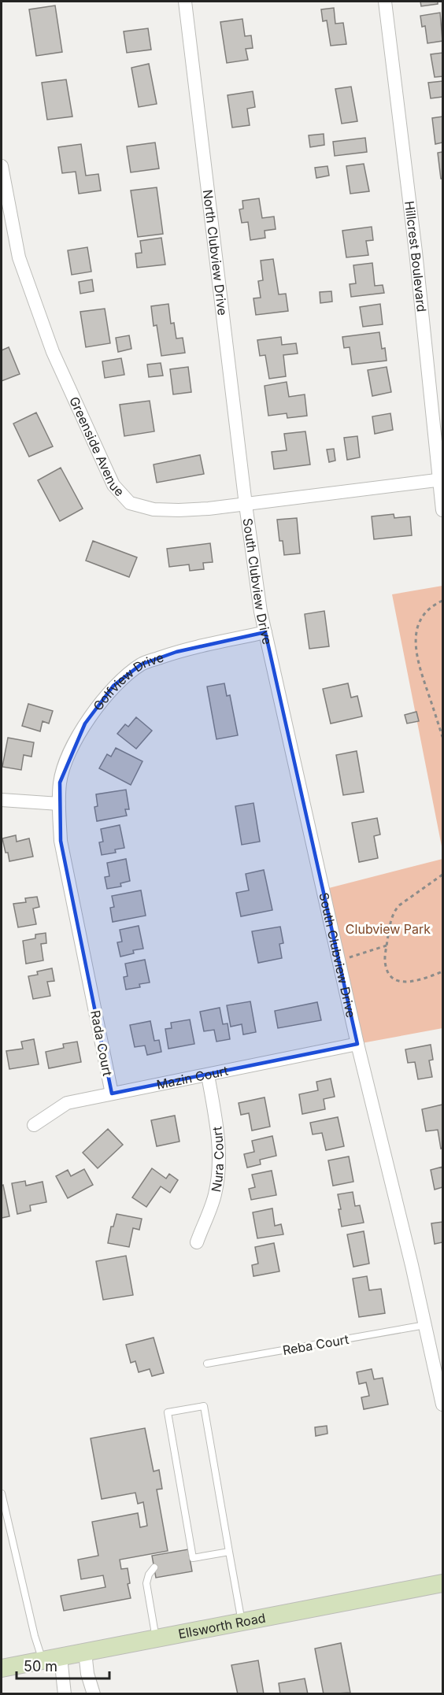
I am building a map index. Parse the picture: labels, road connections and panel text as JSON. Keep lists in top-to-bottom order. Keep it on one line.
{"streets":{"main road":["Ellsworth Road"],"street":["North Clubview Drive","Hillcrest Boulevard","Greenside Avenue","South Clubview Drive","Golfview Drive","Rada Court","Mazin Court","Nura Court"],"lane":["Reba Court"]},"crossings":[["North Clubview Drive","Greenside Avenue"],["North Clubview Drive","South Clubview Drive"],["Hillcrest Boulevard","Greenside Avenue"],["Greenside Avenue","South Clubview Drive"],["South Clubview Drive","Golfview Drive"],["South Clubview Drive","Mazin Court"],["South Clubview Drive","Reba Court"],["Golfview Drive","Rada Court"],["Rada Court","Mazin Court"],["Mazin Court","Nura Court"]],"parks":["Clubview Park"],"scale_bar":"50 m"}
